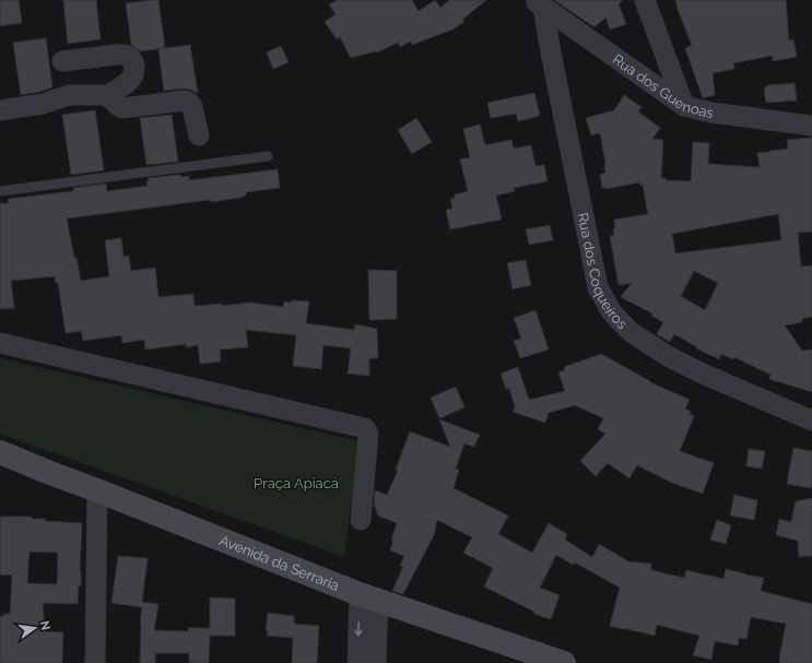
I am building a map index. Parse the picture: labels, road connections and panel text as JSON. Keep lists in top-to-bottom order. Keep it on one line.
{"streets":{"main road":["Avenida da Serraria"],"street":["Rua dos Guenoas","Rua dos Coqueiros"]},"crossings":[["Rua dos Guenoas","Rua dos Coqueiros"]],"parks":["Praça Apiacá"],"north":"right"}
